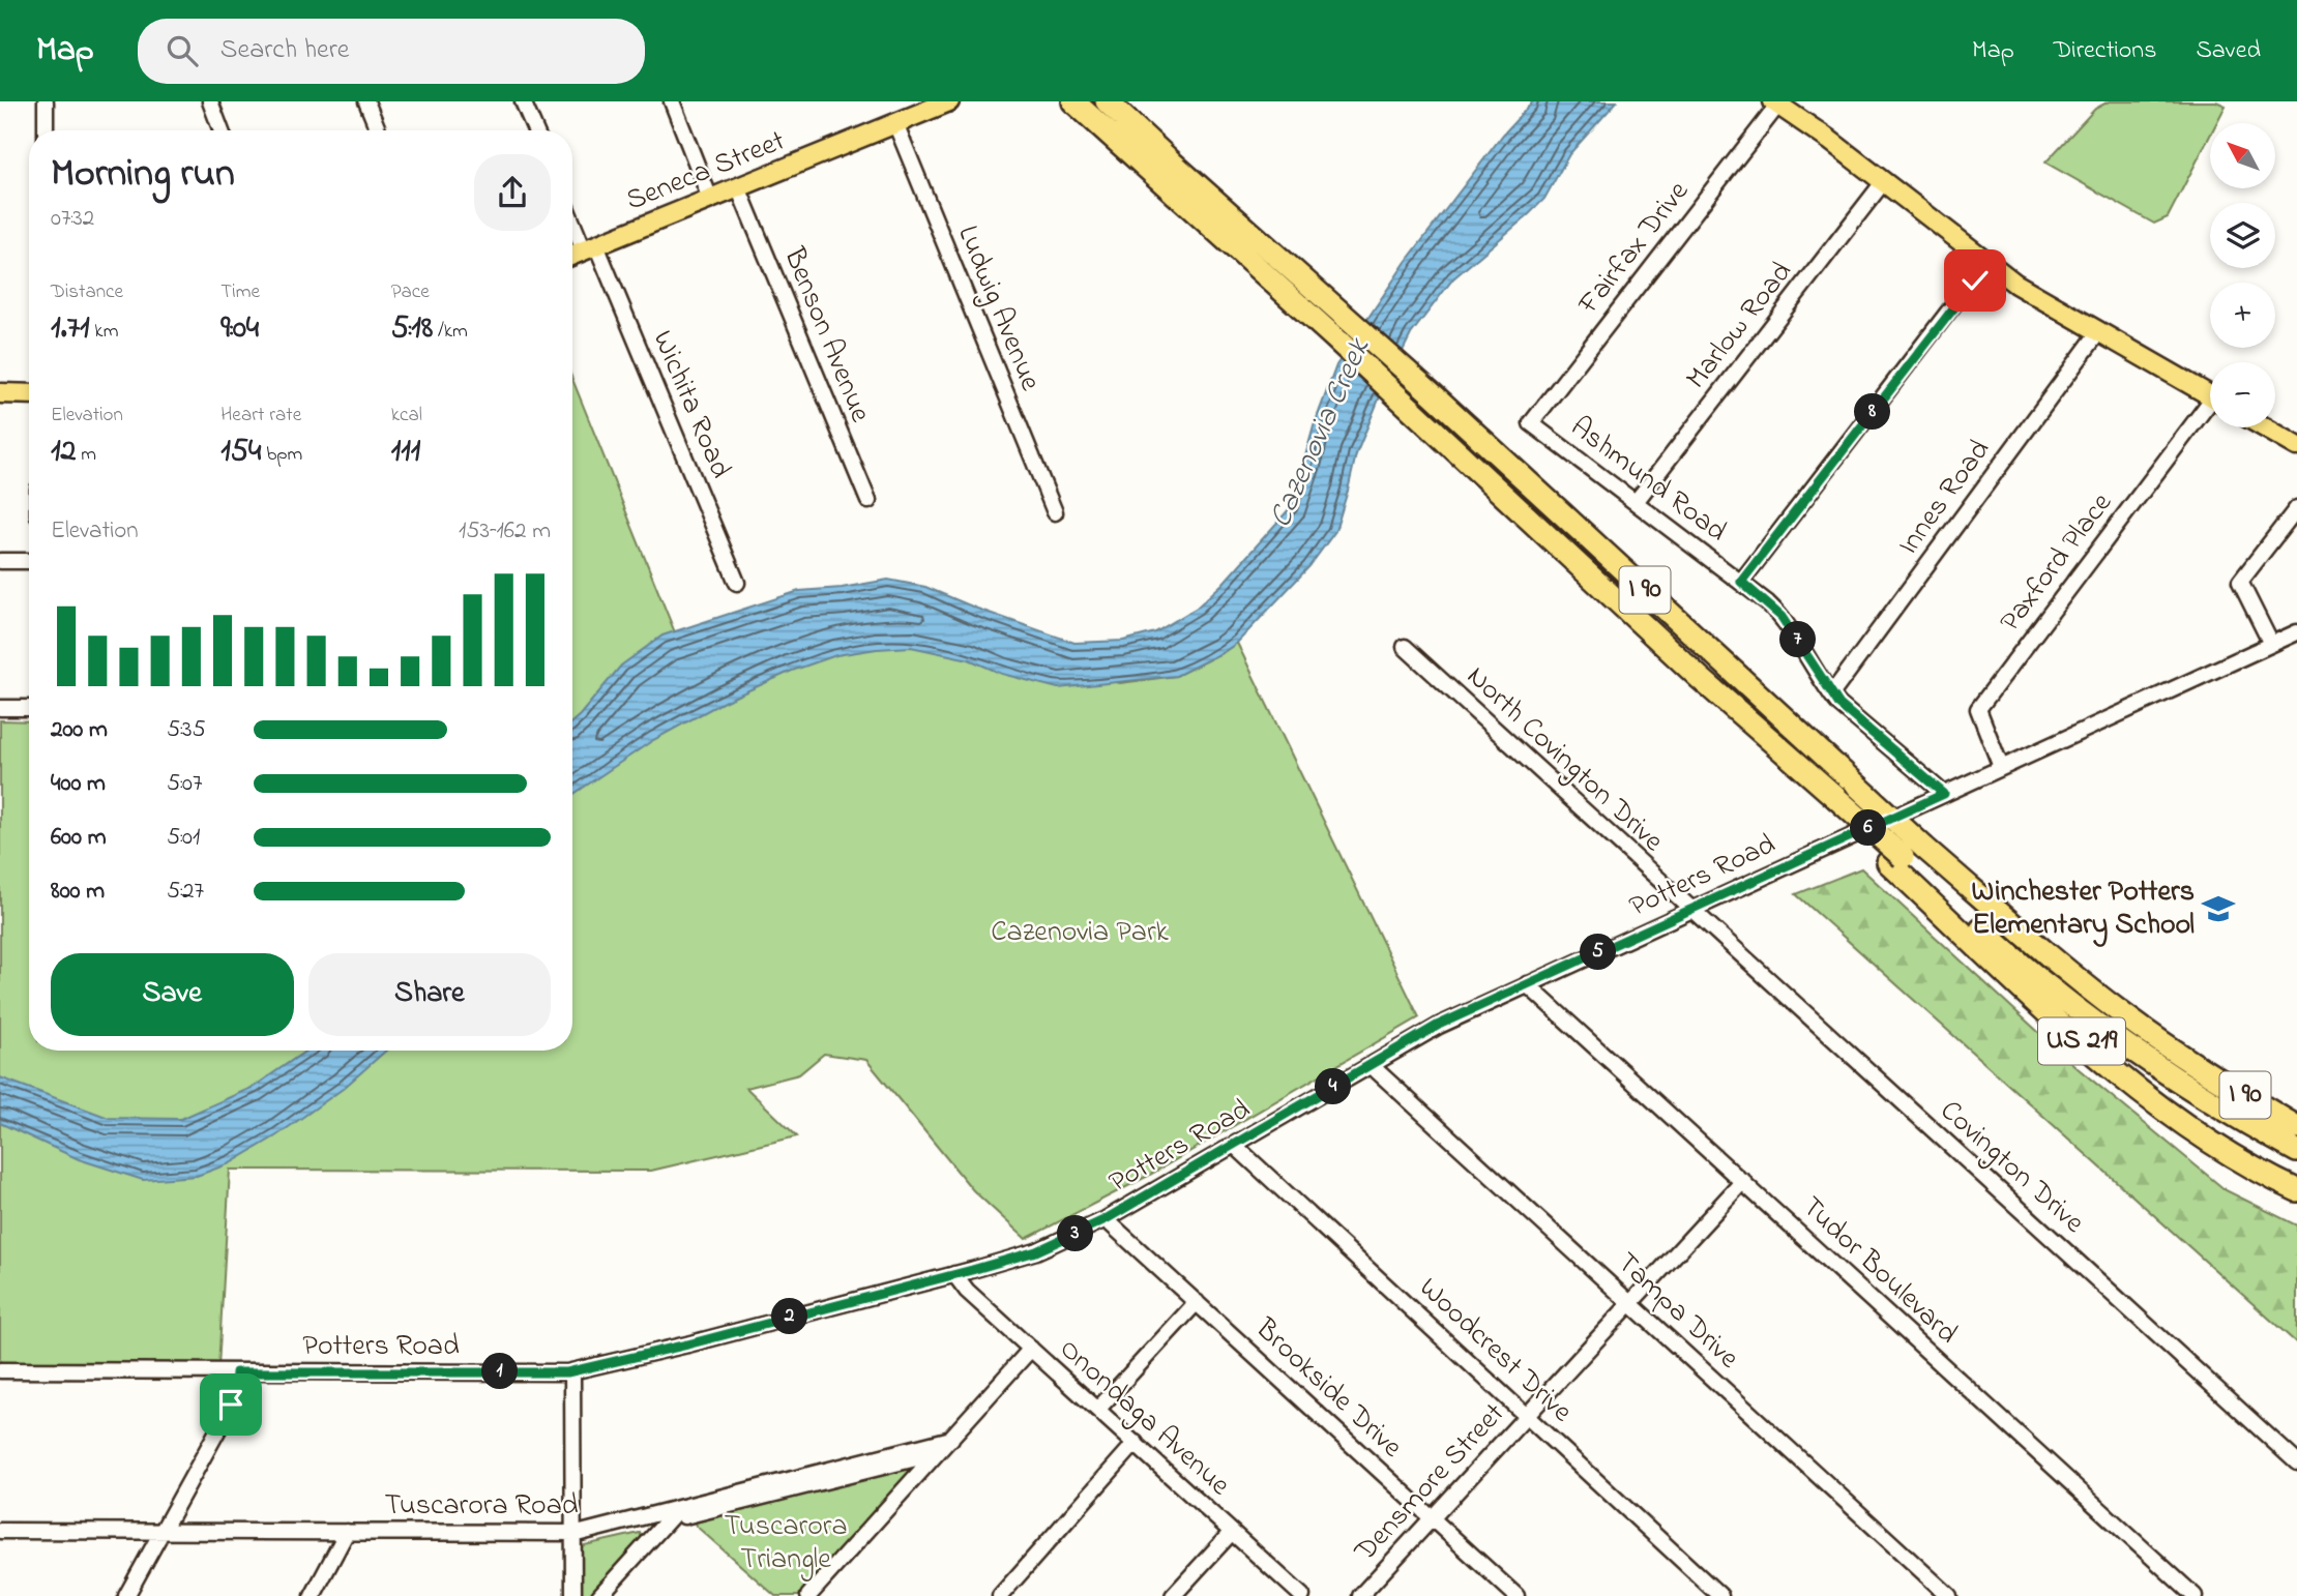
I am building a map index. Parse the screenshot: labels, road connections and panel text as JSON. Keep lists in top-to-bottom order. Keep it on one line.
{"streets":{"highway":["I 90","US 219"],"main road":["Seneca Street"],"street":["Fairfax Drive","Ludwig Avenue","Marlow Road","Benson Avenue","Wichita Road","Ashmund Road","Innes Road","Paxford Place","North Covington Drive","Potters Road","Covington Drive","Tudor Boulevard","Tampa Drive","Woodcrest Drive","Brookside Drive","Onondaga Avenue","Densmore Street","Tuscarora Road"]},"crossings":[["Seneca Street","Ludwig Avenue"],["Seneca Street","Benson Avenue"],["Seneca Street","Wichita Road"],["Fairfax Drive","Ashmund Road"],["Marlow Road","Ashmund Road"],["Ashmund Road","Innes Road"],["Ashmund Road","Potters Road"],["Paxford Place","Potters Road"],["I 90","US 219"],["North Covington Drive","Potters Road"],["North Covington Drive","Covington Drive"],["Potters Road","Covington Drive"],["Potters Road","Tudor Boulevard"],["Potters Road","Tampa Drive"],["Potters Road","Woodcrest Drive"],["Potters Road","Brookside Drive"],["Potters Road","Onondaga Avenue"],["Tudor Boulevard","Densmore Street"],["Tampa Drive","Densmore Street"],["Woodcrest Drive","Densmore Street"],["Brookside Drive","Densmore Street"]],"water":["Cazenovia Creek"],"parks":["Cazenovia Park","Tuscarora Triangle"],"places":{"school or university":["Winchester Potters Elementary School"]},"north":"top left","page":{"header":"Map","search":"Search here","nav":["Map","Directions","Saved"],"map_buttons":["+","−"],"heading":["Morning run","07:32"],"stats":[["Distance","1.71 km"],["Time","9:04"],["Pace","5:18 /km"],["Elevation","12 m"],["Heart rate","154 bpm"],["kcal","111"]],"pins":["8","7","6","5","4","3","2","1"],"chart":["Elevation","153–162 m"],"list":[{"name":"200 m","note":"5:35"},{"name":"400 m","note":"5:07"},{"name":"600 m","note":"5:01"},{"name":"800 m","note":"5:27"}],"buttons":["Save","Share"]}}
